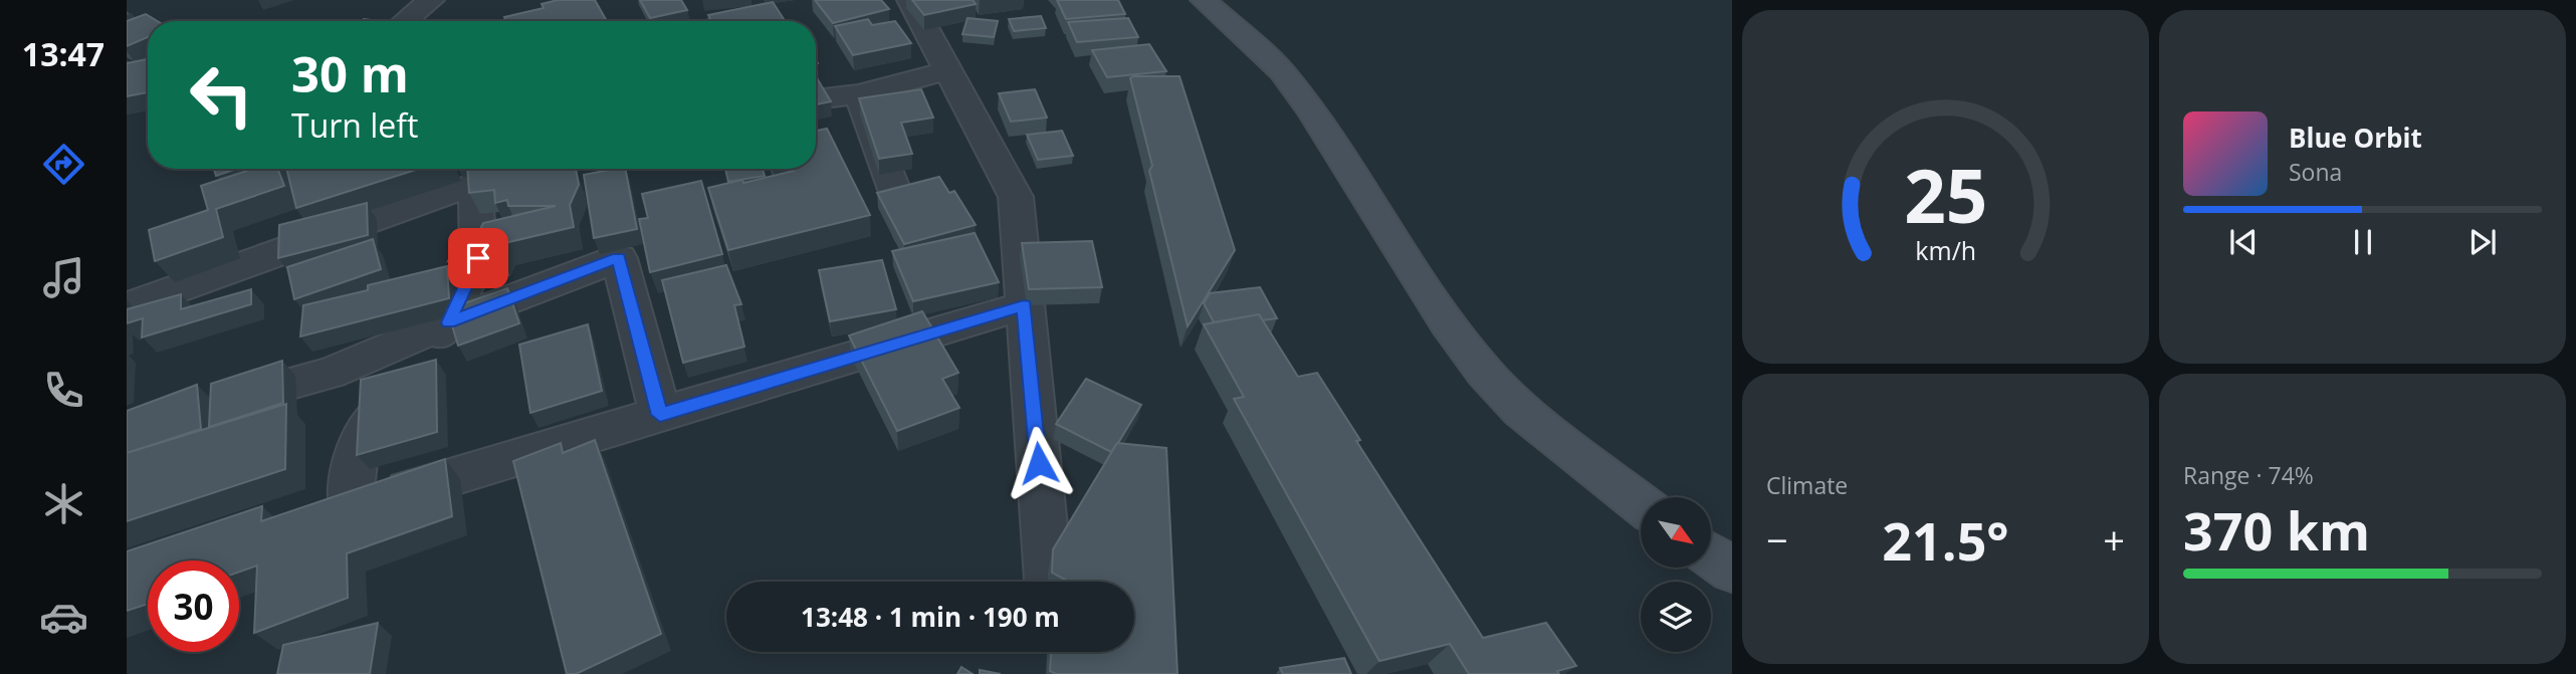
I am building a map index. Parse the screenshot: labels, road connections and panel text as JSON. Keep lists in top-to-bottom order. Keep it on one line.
{"north":"bottom right","page":{"tabs":"13:47","turn":["30 m","Turn left"],"song":["Blue Orbit","Sona"],"tile":["Climate",["Range · 74%","370 km"]],"heat":["−","21.5°","+"],"limit":"30","trip":"13:48 · 1 min · 190 m","gauge":["25","km/h"]}}
